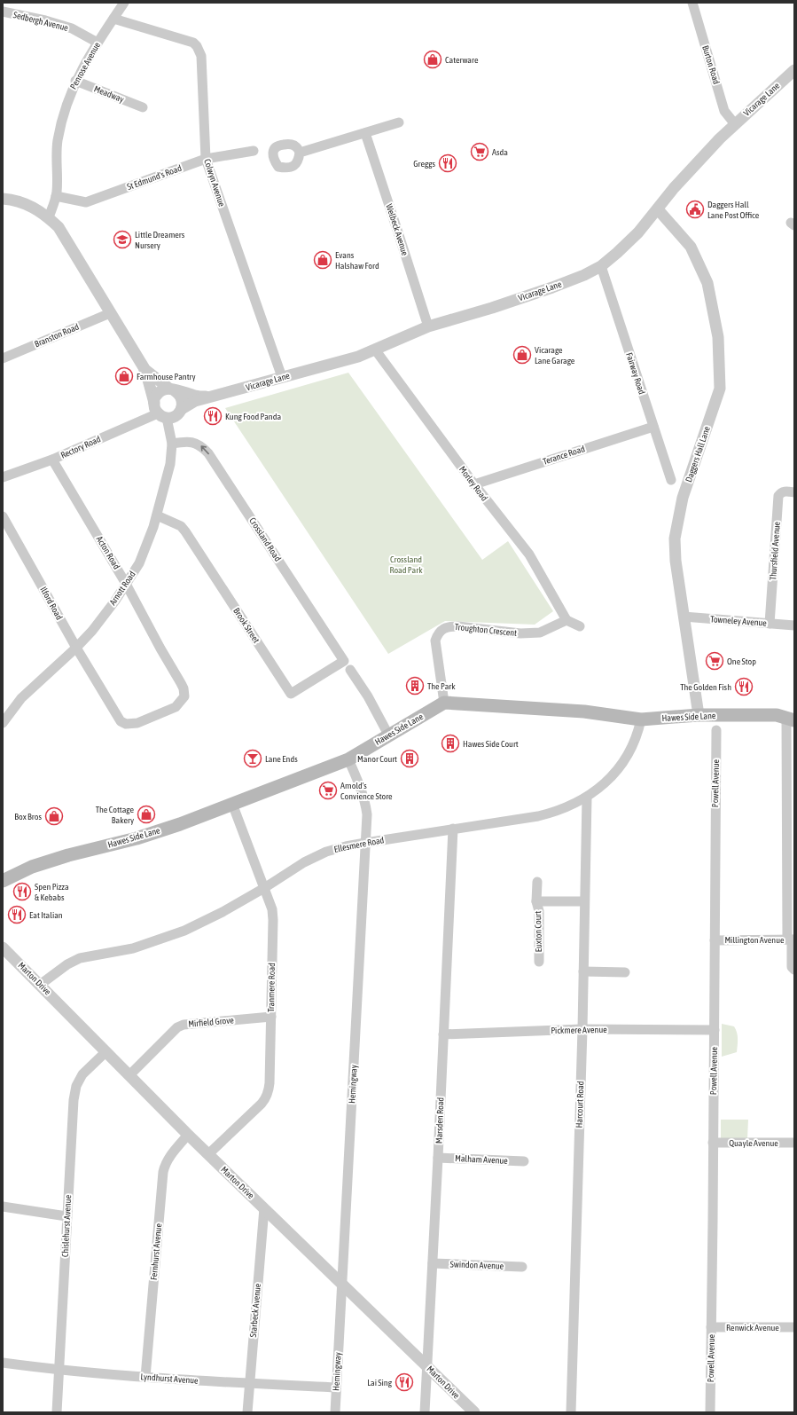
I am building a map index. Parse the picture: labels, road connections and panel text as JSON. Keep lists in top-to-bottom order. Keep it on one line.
{"streets":{"main road":["Hawes Side Lane"],"street":["Sedbergh Avenue","Burton Road","Penrose Avenue","Meadway","Vicarage Lane","St Edmund's Road","Colwyn Avenue","Welbeck Avenue","Branston Road","Fairway Road","Rectory Road","Daggers Hall Lane","Terance Road","Morley Road","Crossland Road","Thursfield Avenue","Acton Road","Arnott Road","Ilford Road","Towneley Avenue","Brook Street","Troughton Crescent","Powell Avenue","Ellesmere Road","Euxton Court","Millington Avenue","Marton Drive","Tranmere Road","Mirfield Grove","Pickmere Avenue","Hemingway","Harcourt Road","Marsden Road","Quayle Avenue","Malham Avenue","Chislehurst Avenue","Fernhurst Avenue","Swindon Avenue","Starbeck Avenue","Renwick Avenue","Lyndhurst Avenue"]},"crossings":[["Sedbergh Avenue","Penrose Avenue"],["Burton Road","Vicarage Lane"],["Penrose Avenue","Meadway"],["Penrose Avenue","Vicarage Lane"],["Penrose Avenue","St Edmund's Road"],["Penrose Avenue","Colwyn Avenue"],["Vicarage Lane","Colwyn Avenue"],["Vicarage Lane","Welbeck Avenue"],["Vicarage Lane","Branston Road"],["Vicarage Lane","Fairway Road"],["Vicarage Lane","Rectory Road"],["Vicarage Lane","Daggers Hall Lane"],["Vicarage Lane","Morley Road"],["Vicarage Lane","Arnott Road"],["St Edmund's Road","Colwyn Avenue"],["Fairway Road","Terance Road"],["Rectory Road","Acton Road"],["Rectory Road","Arnott Road"],["Daggers Hall Lane","Towneley Avenue"],["Daggers Hall Lane","Hawes Side Lane"],["Terance Road","Morley Road"],["Morley Road","Troughton Crescent"],["Crossland Road","Arnott Road"],["Crossland Road","Brook Street"],["Thursfield Avenue","Towneley Avenue"],["Acton Road","Arnott Road"],["Acton Road","Ilford Road"],["Arnott Road","Ilford Road"],["Arnott Road","Brook Street"],["Troughton Crescent","Hawes Side Lane"],["Hawes Side Lane","Ellesmere Road"],["Hawes Side Lane","Tranmere Road"],["Hawes Side Lane","Hemingway"],["Powell Avenue","Millington Avenue"],["Powell Avenue","Pickmere Avenue"],["Powell Avenue","Quayle Avenue"],["Powell Avenue","Renwick Avenue"],["Ellesmere Road","Marton Drive"],["Ellesmere Road","Tranmere Road"],["Ellesmere Road","Hemingway"],["Ellesmere Road","Harcourt Road"],["Ellesmere Road","Marsden Road"],["Euxton Court","Harcourt Road"],["Marton Drive","Tranmere Road"],["Marton Drive","Mirfield Grove"],["Marton Drive","Hemingway"],["Marton Drive","Marsden Road"],["Marton Drive","Chislehurst Avenue"],["Marton Drive","Fernhurst Avenue"],["Marton Drive","Starbeck Avenue"],["Tranmere Road","Mirfield Grove"],["Pickmere Avenue","Harcourt Road"],["Pickmere Avenue","Marsden Road"],["Hemingway","Lyndhurst Avenue"],["Marsden Road","Malham Avenue"],["Marsden Road","Swindon Avenue"],["Chislehurst Avenue","Lyndhurst Avenue"],["Fernhurst Avenue","Lyndhurst Avenue"],["Starbeck Avenue","Lyndhurst Avenue"]],"one_way":["Crossland Road"],"parks":["Crossland Road Park"],"places":{"shop":["Caterware","Evans Halshaw Ford","Vicarage Lane Garage","Farmhouse Pantry","The Cottage Bakery","Box Bros"],"supermarket":["Asda","One Stop","Arnold's Convience Store"],"restaurant":["Greggs","Kung Food Panda","The Golden Fish","Spen Pizza & Kebabs","Eat Italian","Lai Sing"],"public building":["Daggers Hall Lane Post Office"],"school or university":["Little Dreamers Nursery"],"building":["The Park","Hawes Side Court","Manor Court"],"bar":["Lane Ends"]}}
